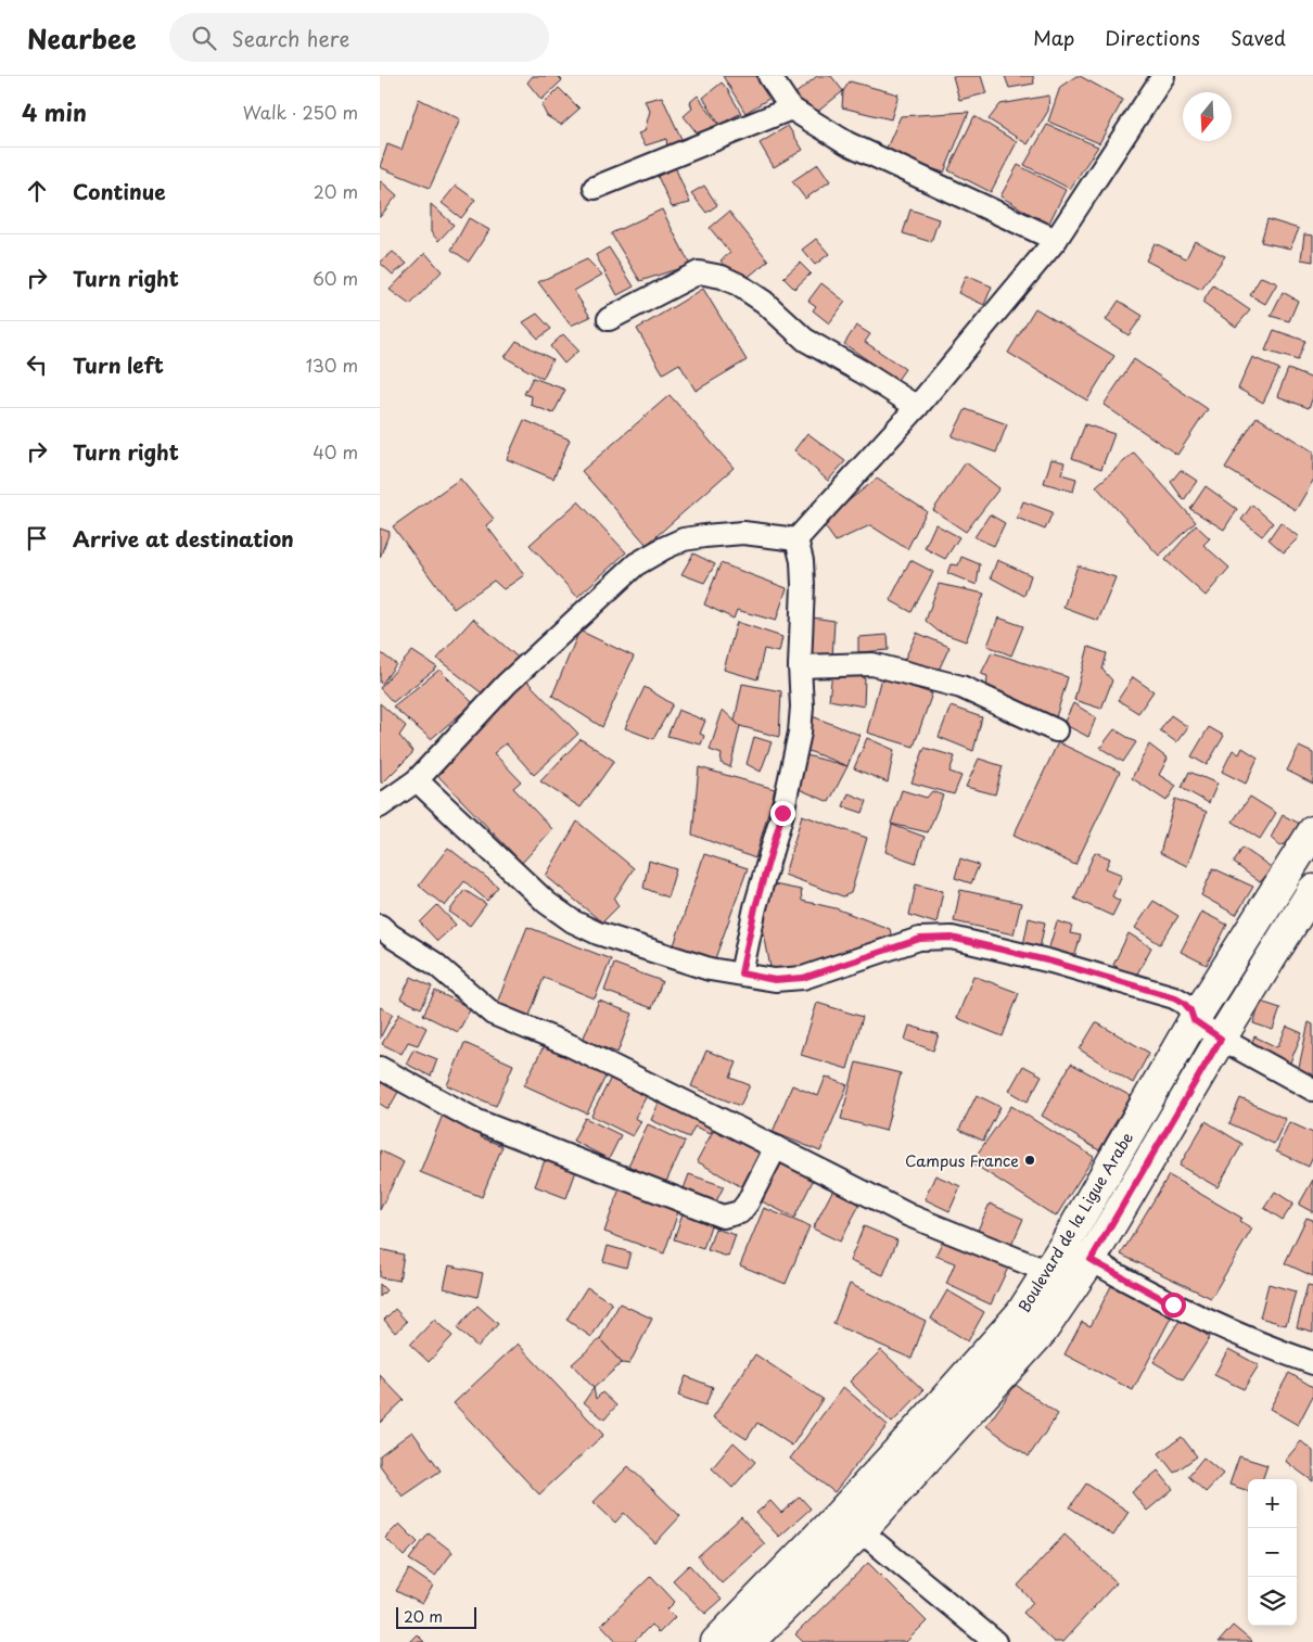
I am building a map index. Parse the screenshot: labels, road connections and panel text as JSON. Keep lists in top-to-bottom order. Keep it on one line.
{"streets":{"main road":["Boulevard de la Ligue Arabe"]},"places":["Campus France"],"scale_bar":"20 m","north":"bottom","page":{"header":"Nearbee","search":"Search here","nav":["Map","Directions","Saved"],"heading":["4 min","Walk · 250 m"],"list":[["Continue","20 m"],["Turn right","60 m"],["Turn left","130 m"],["Turn right","40 m"],"Arrive at destination"],"map_buttons":["+","−"],"scale":"20 m"}}
